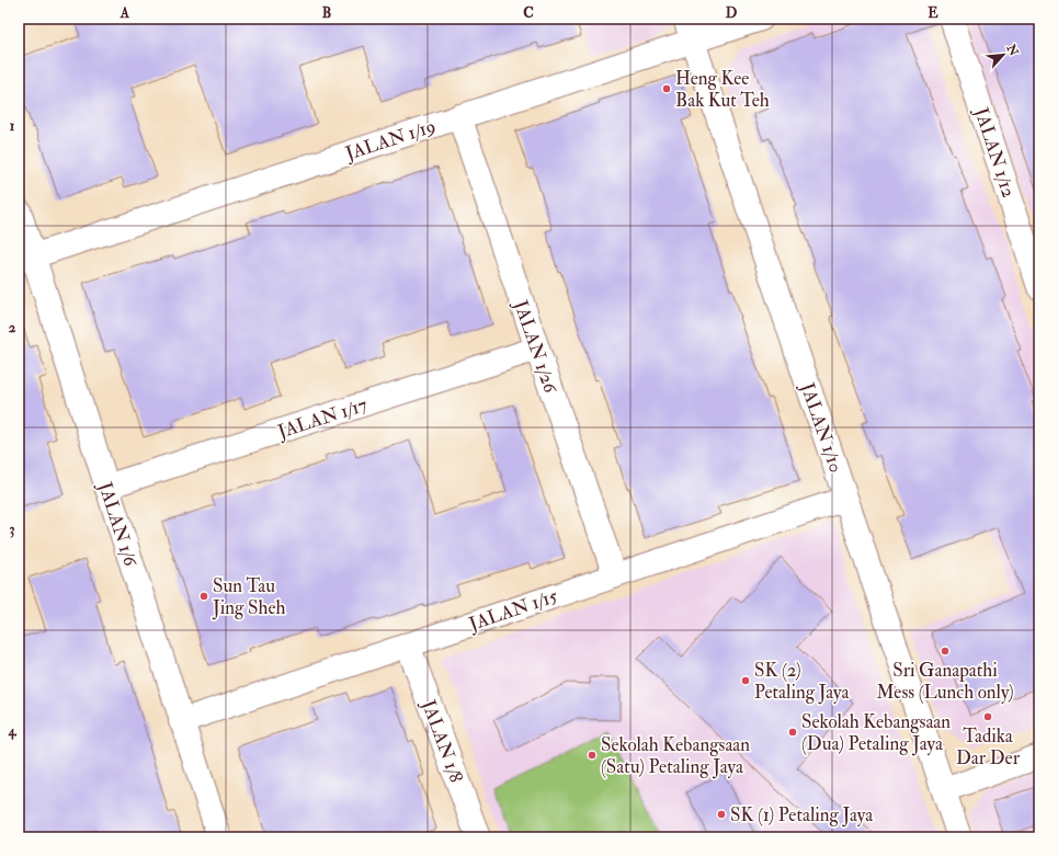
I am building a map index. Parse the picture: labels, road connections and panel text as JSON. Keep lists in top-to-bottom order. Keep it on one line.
{"streets":{"street":["JALAN 1/19","JALAN 1/12","JALAN 1/26","JALAN 1/17","JALAN 1/10","JALAN 1/6","JALAN 1/15","JALAN 1/8"]},"crossings":[["JALAN 1/19","JALAN 1/26"],["JALAN 1/19","JALAN 1/10"],["JALAN 1/19","JALAN 1/6"],["JALAN 1/26","JALAN 1/17"],["JALAN 1/26","JALAN 1/15"],["JALAN 1/17","JALAN 1/6"],["JALAN 1/10","JALAN 1/15"],["JALAN 1/6","JALAN 1/15"],["JALAN 1/15","JALAN 1/8"]],"places":["Heng Kee Bak Kut Teh","Sun Tau Jing Sheh","Sri Ganapathi Mess (Lunch only)","SK (2) Petaling Jaya","Tadika Dar Der","Sekolah Kebangsaan (Dua) Petaling Jaya","Sekolah Kebangsaan (Satu) Petaling Jaya","SK (1) Petaling Jaya"],"north":"top right","grid":{"columns":["A","B","C","D","E"],"rows":["1","2","3","4"]}}
